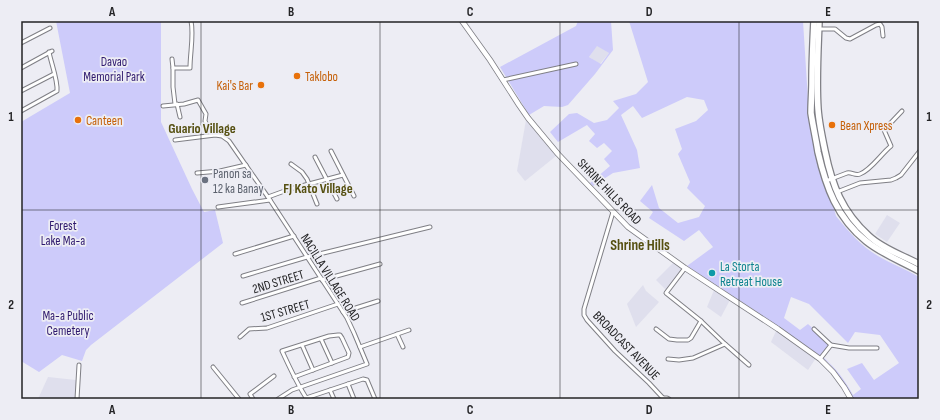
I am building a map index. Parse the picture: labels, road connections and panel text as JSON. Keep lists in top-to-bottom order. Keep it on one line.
{"streets":{"street":["SHRINE HILLS ROAD","NACILLA VILLAGE ROAD","2ND STREET","1ST STREET","BROADCAST AVENUE"]},"crossings":[["SHRINE HILLS ROAD","BROADCAST AVENUE"],["NACILLA VILLAGE ROAD","2ND STREET"],["NACILLA VILLAGE ROAD","1ST STREET"]],"districts":["Guario Village","FJ Kato Village","Shrine Hills"],"parks":["Davao Memorial Park","Forest Lake Ma-a","Ma-a Public Cemetery"],"places":["Taklobo","Kai's Bar","Canteen","Bean Xpress","Panon sa 12 ka Banay","La Storta Retreat House"],"grid":{"columns":["A","B","C","D","E"],"rows":["1","2"]}}
